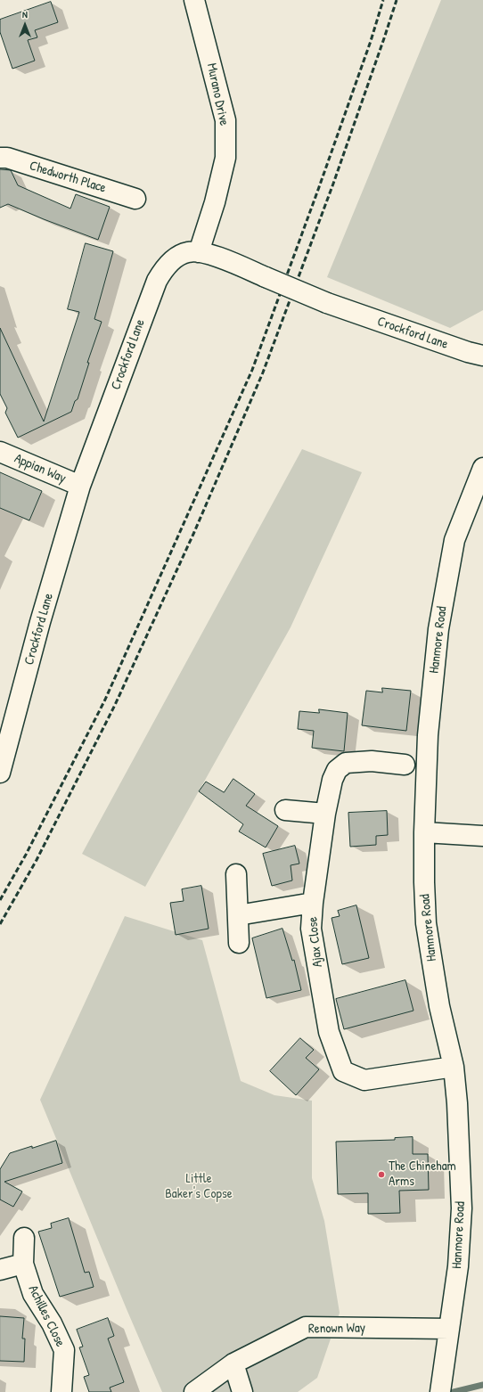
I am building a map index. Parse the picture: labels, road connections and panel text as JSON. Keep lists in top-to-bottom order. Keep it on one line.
{"streets":{"street":["Murano Drive","Chedworth Place","Crockford Lane","Appian Way","Hanmore Road","Ajax Close","Achilles Close","Renown Way"]},"crossings":[["Murano Drive","Crockford Lane"],["Crockford Lane","Appian Way"],["Hanmore Road","Ajax Close"],["Hanmore Road","Renown Way"]],"parks":["Little Baker's Copse"],"places":["The Chineham Arms"],"north":"top"}
